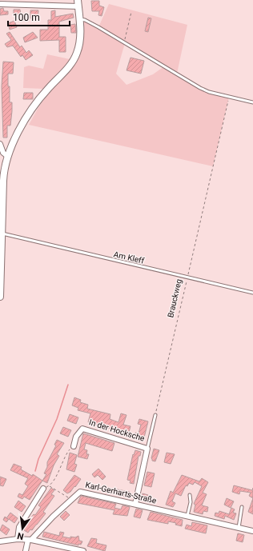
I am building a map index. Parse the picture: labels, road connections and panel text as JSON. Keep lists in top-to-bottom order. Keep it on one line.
{"streets":{"street":["In der Hocksche","Karl-Gerharts-Straße"],"lane":["Am Kleff"],"path":["Brauckweg"]},"crossings":[["Am Kleff","Brauckweg"]],"scale_bar":"100 m","north":"bottom"}
